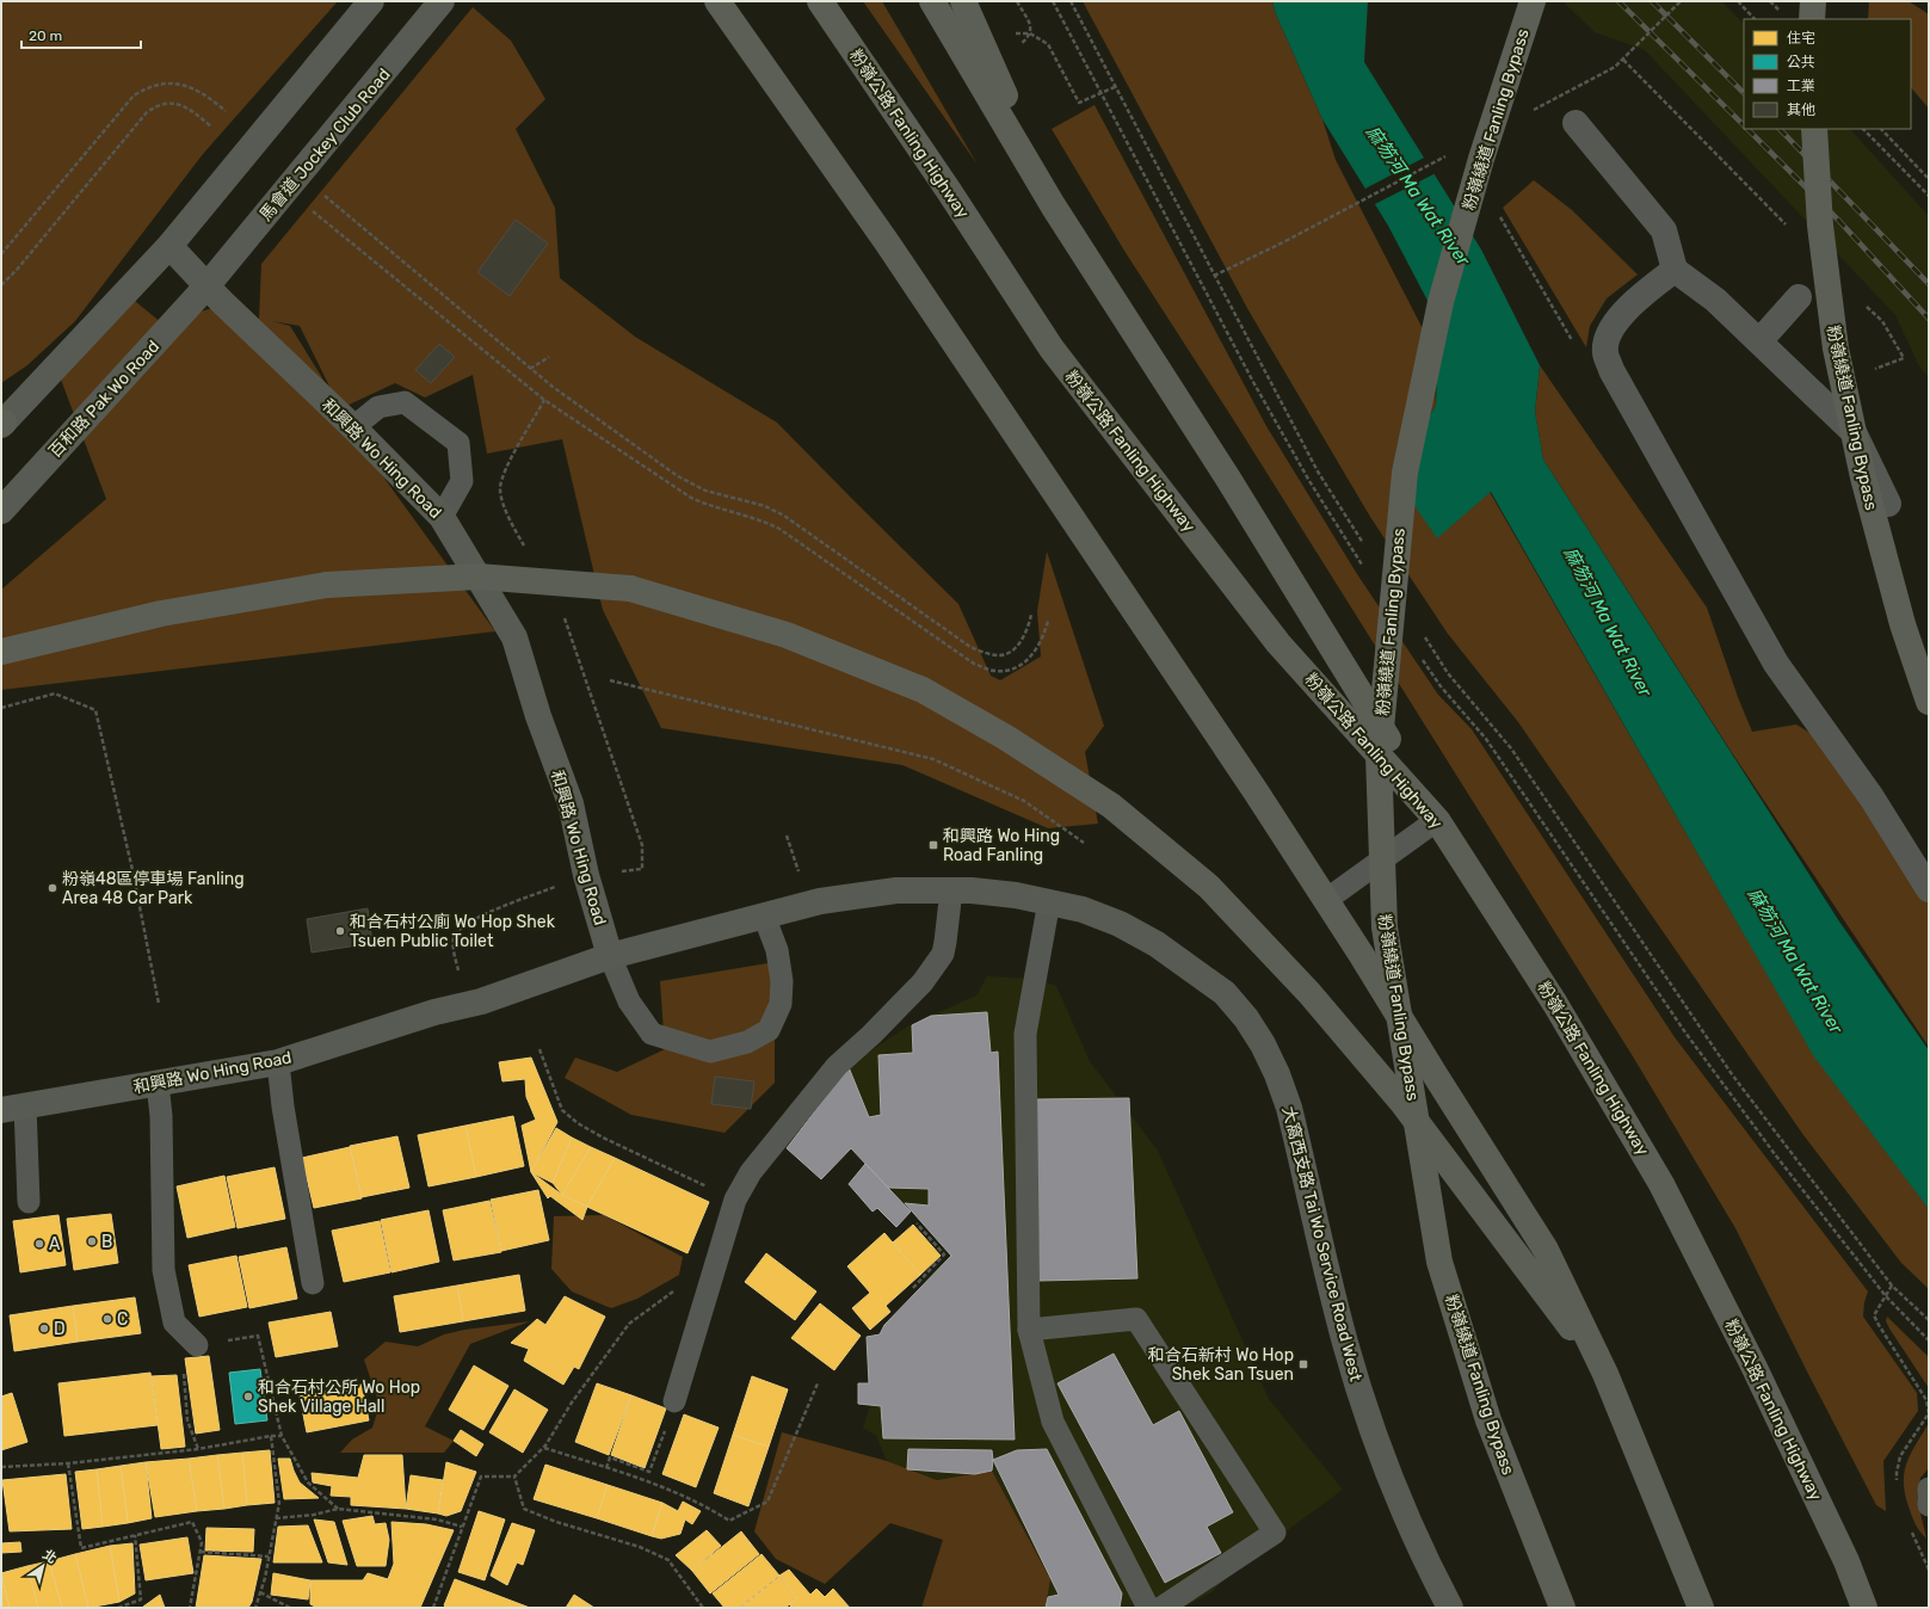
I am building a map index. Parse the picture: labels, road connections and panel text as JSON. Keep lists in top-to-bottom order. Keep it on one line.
{"streets":{"highway":["粉嶺繞道 Fanling Bypass","粉嶺公路 Fanling Highway"],"main road":["馬會道 Jockey Club Road","百和路 Pak Wo Road","和興路 Wo Hing Road","大窩西支路 Tai Wo Service Road West"]},"crossings":[["馬會道 Jockey Club Road","百和路 Pak Wo Road"],["馬會道 Jockey Club Road","和興路 Wo Hing Road"],["百和路 Pak Wo Road","和興路 Wo Hing Road"],["和興路 Wo Hing Road","大窩西支路 Tai Wo Service Road West"]],"water":["麻笏河 Ma Wat River"],"places":{"transit":["和興路 Wo Hing Road Fanling","和合石新村 Wo Hop Shek San Tsuen"],"other":["粉嶺48區停車場 Fanling Area 48 Car Park","和合石村公廁 Wo Hop Shek Tsuen Public Toilet","B","A","C","D","和合石村公所 Wo Hop Shek Village Hall"]},"legend":["住宅","公共","工業","其他"],"scale_bar":"20 m","north":"top right"}
